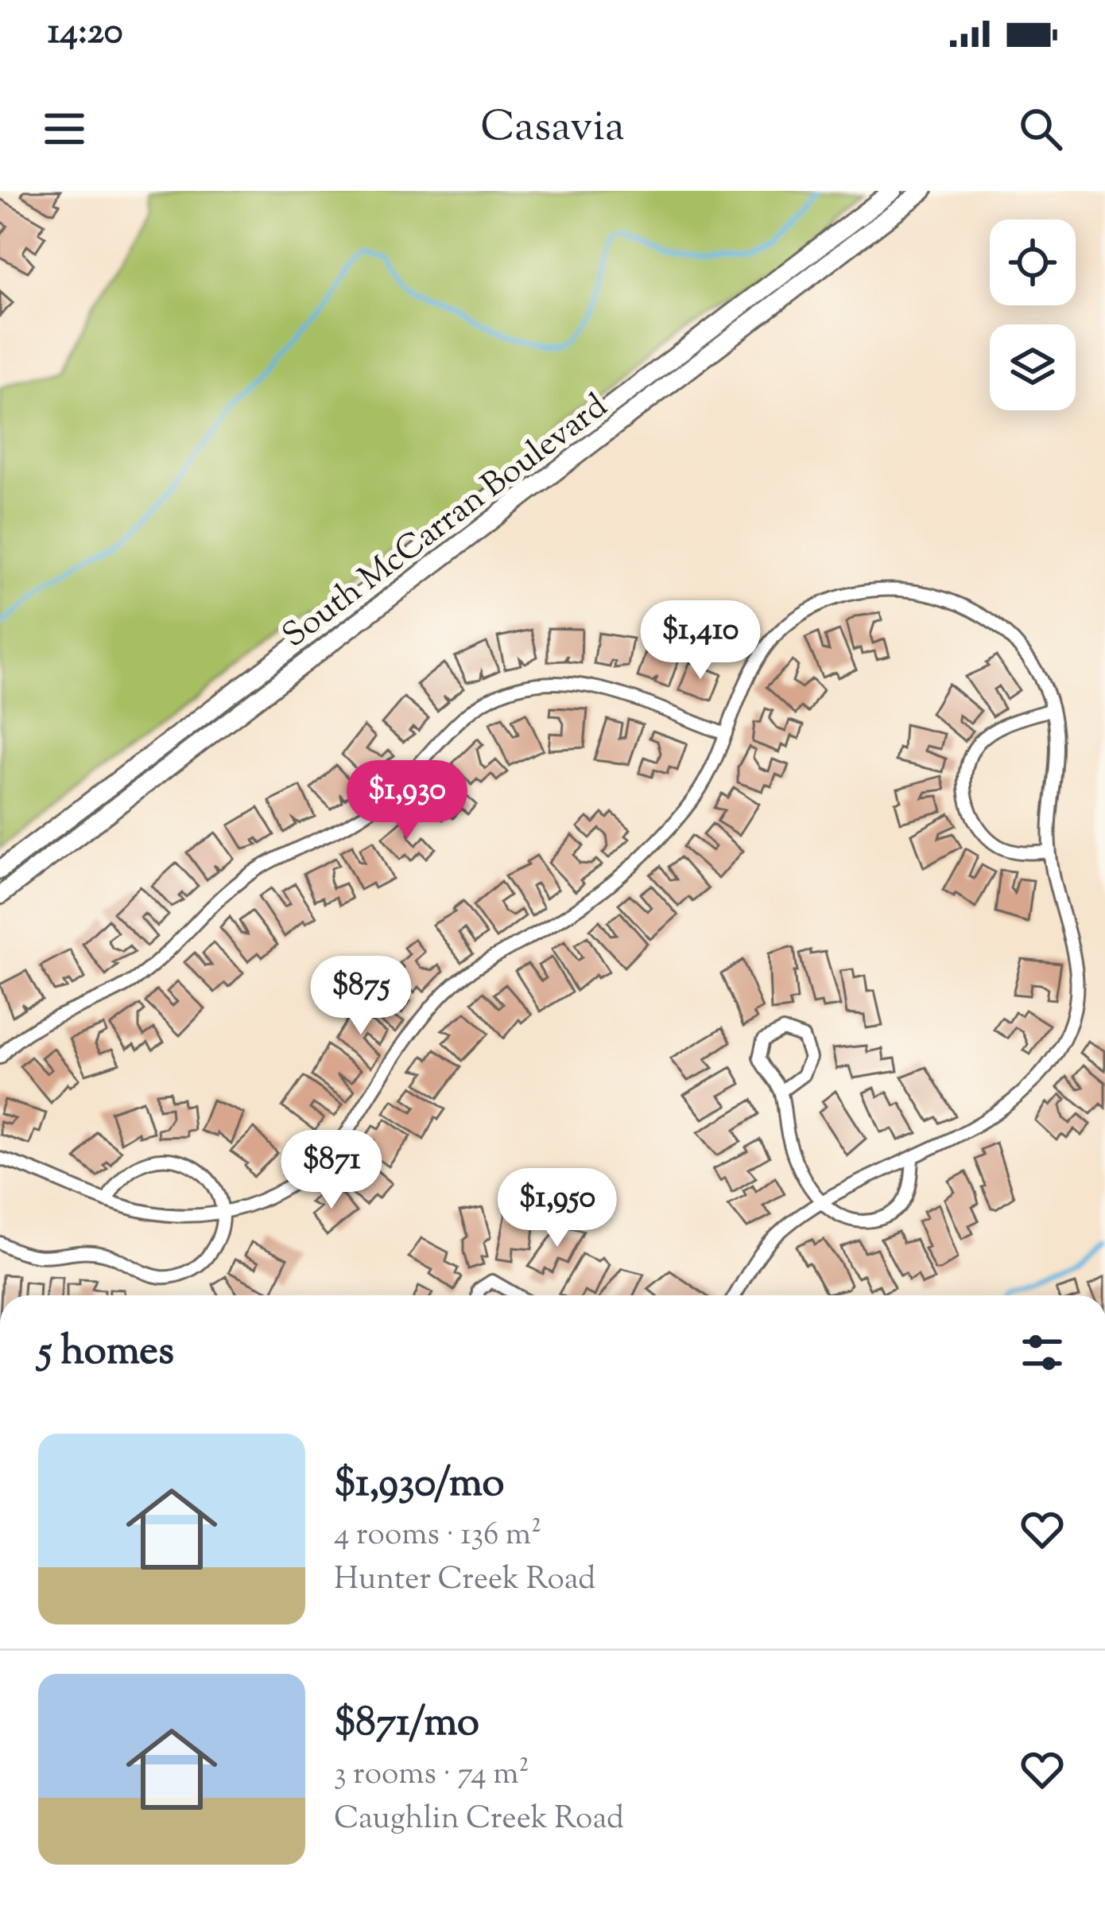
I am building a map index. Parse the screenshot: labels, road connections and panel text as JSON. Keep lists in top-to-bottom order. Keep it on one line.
{"streets":{"main road":["South McCarran Boulevard"]},"page":{"status":"14:20","header":"Casavia","price":["$1,410","$1,930","$875","$871","$1,950"],"heading":"5 homes","list":[{"name":"$1,930/mo","note":"4 rooms · 136 m² · Hunter Creek Road"},{"name":"$871/mo","note":"3 rooms · 74 m² · Caughlin Creek Road"}]}}
